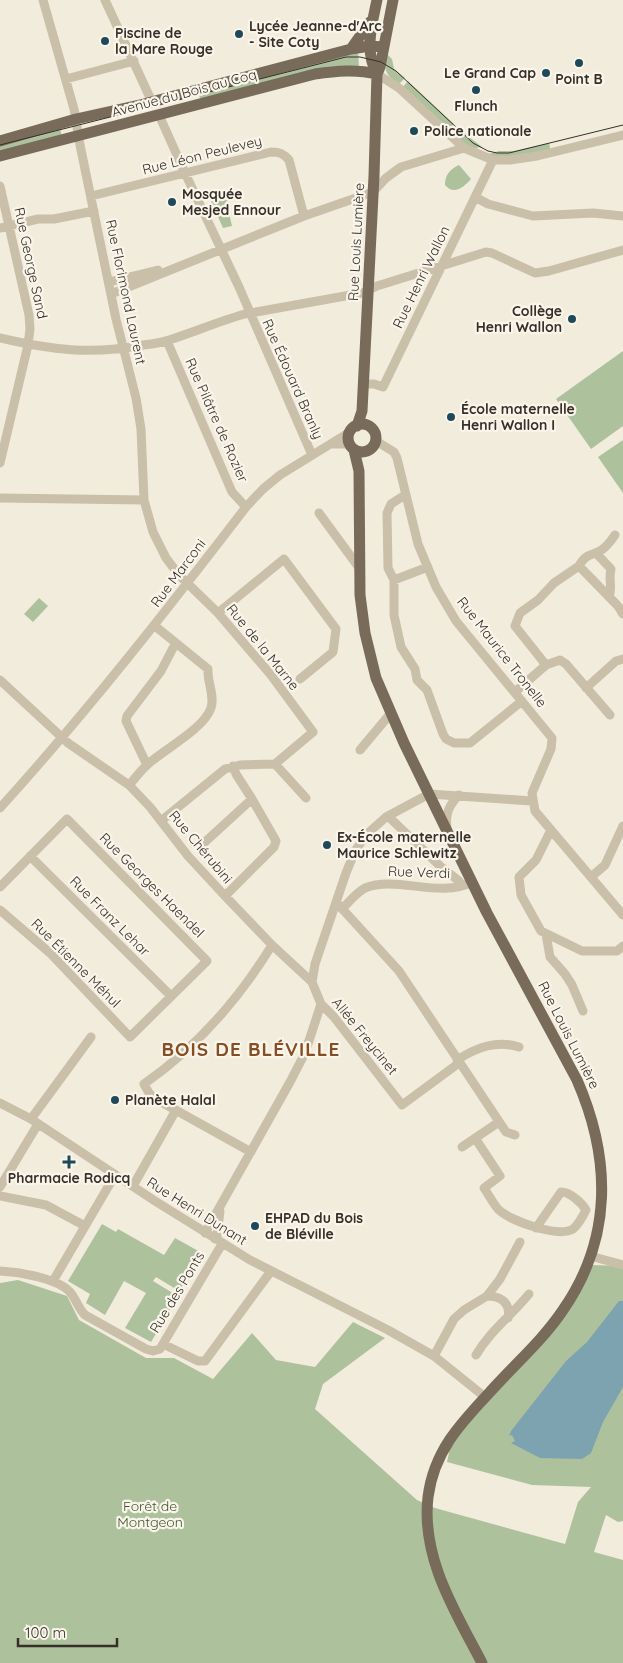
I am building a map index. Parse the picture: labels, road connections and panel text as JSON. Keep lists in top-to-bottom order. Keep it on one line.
{"streets":{"main road":["Avenue du Bois au Coq","Rue Louis Lumière"],"street":["Rue Léon Peulevey","Rue George Sand","Rue Henri Wallon","Rue Florimond Laurent","Rue Édouard Branly","Rue Pilâtre de Rozier","Rue Marconi","Rue de la Marne","Rue Maurice Tronelle","Rue Chérubini","Rue Verdi","Rue Georges Haendel","Rue Franz Lehar","Rue Étienne Méhul","Allée Freycinet","Rue Henri Dunant","Rue des Ponts"]},"crossings":[["Avenue du Bois au Coq","Rue Louis Lumière"],["Avenue du Bois au Coq","Rue Florimond Laurent"],["Avenue du Bois au Coq","Rue Édouard Branly"],["Rue Léon Peulevey","Rue Florimond Laurent"],["Rue Léon Peulevey","Rue Édouard Branly"],["Rue Louis Lumière","Rue Henri Wallon"],["Rue Louis Lumière","Rue Marconi"],["Rue Louis Lumière","Rue Verdi"],["Rue Louis Lumière","Rue Henri Dunant"],["Rue Florimond Laurent","Rue Marconi"],["Rue Florimond Laurent","Rue de la Marne"],["Rue Édouard Branly","Rue Marconi"],["Rue Pilâtre de Rozier","Rue Marconi"],["Rue Marconi","Rue de la Marne"],["Rue Marconi","Rue Chérubini"],["Rue Chérubini","Allée Freycinet"],["Rue Georges Haendel","Rue Franz Lehar"],["Rue Georges Haendel","Rue Étienne Méhul"],["Rue Henri Dunant","Rue des Ponts"]],"districts":["BOIS DE BLÉVILLE"],"parks":["Forêt de Montgeon"],"places":{"other":["Lycée Jeanne-d'Arc - Site Coty","Piscine de la Mare Rouge","Point B","Le Grand Cap","Flunch","Police nationale","Mosquée Mesjed Ennour","Collège Henri Wallon","École maternelle Henri Wallon I","Ex-École maternelle Maurice Schlewitz","Planète Halal","EHPAD du Bois de Bléville"],"health":["Pharmacie Rodicq"]},"scale_bar":"100 m"}
